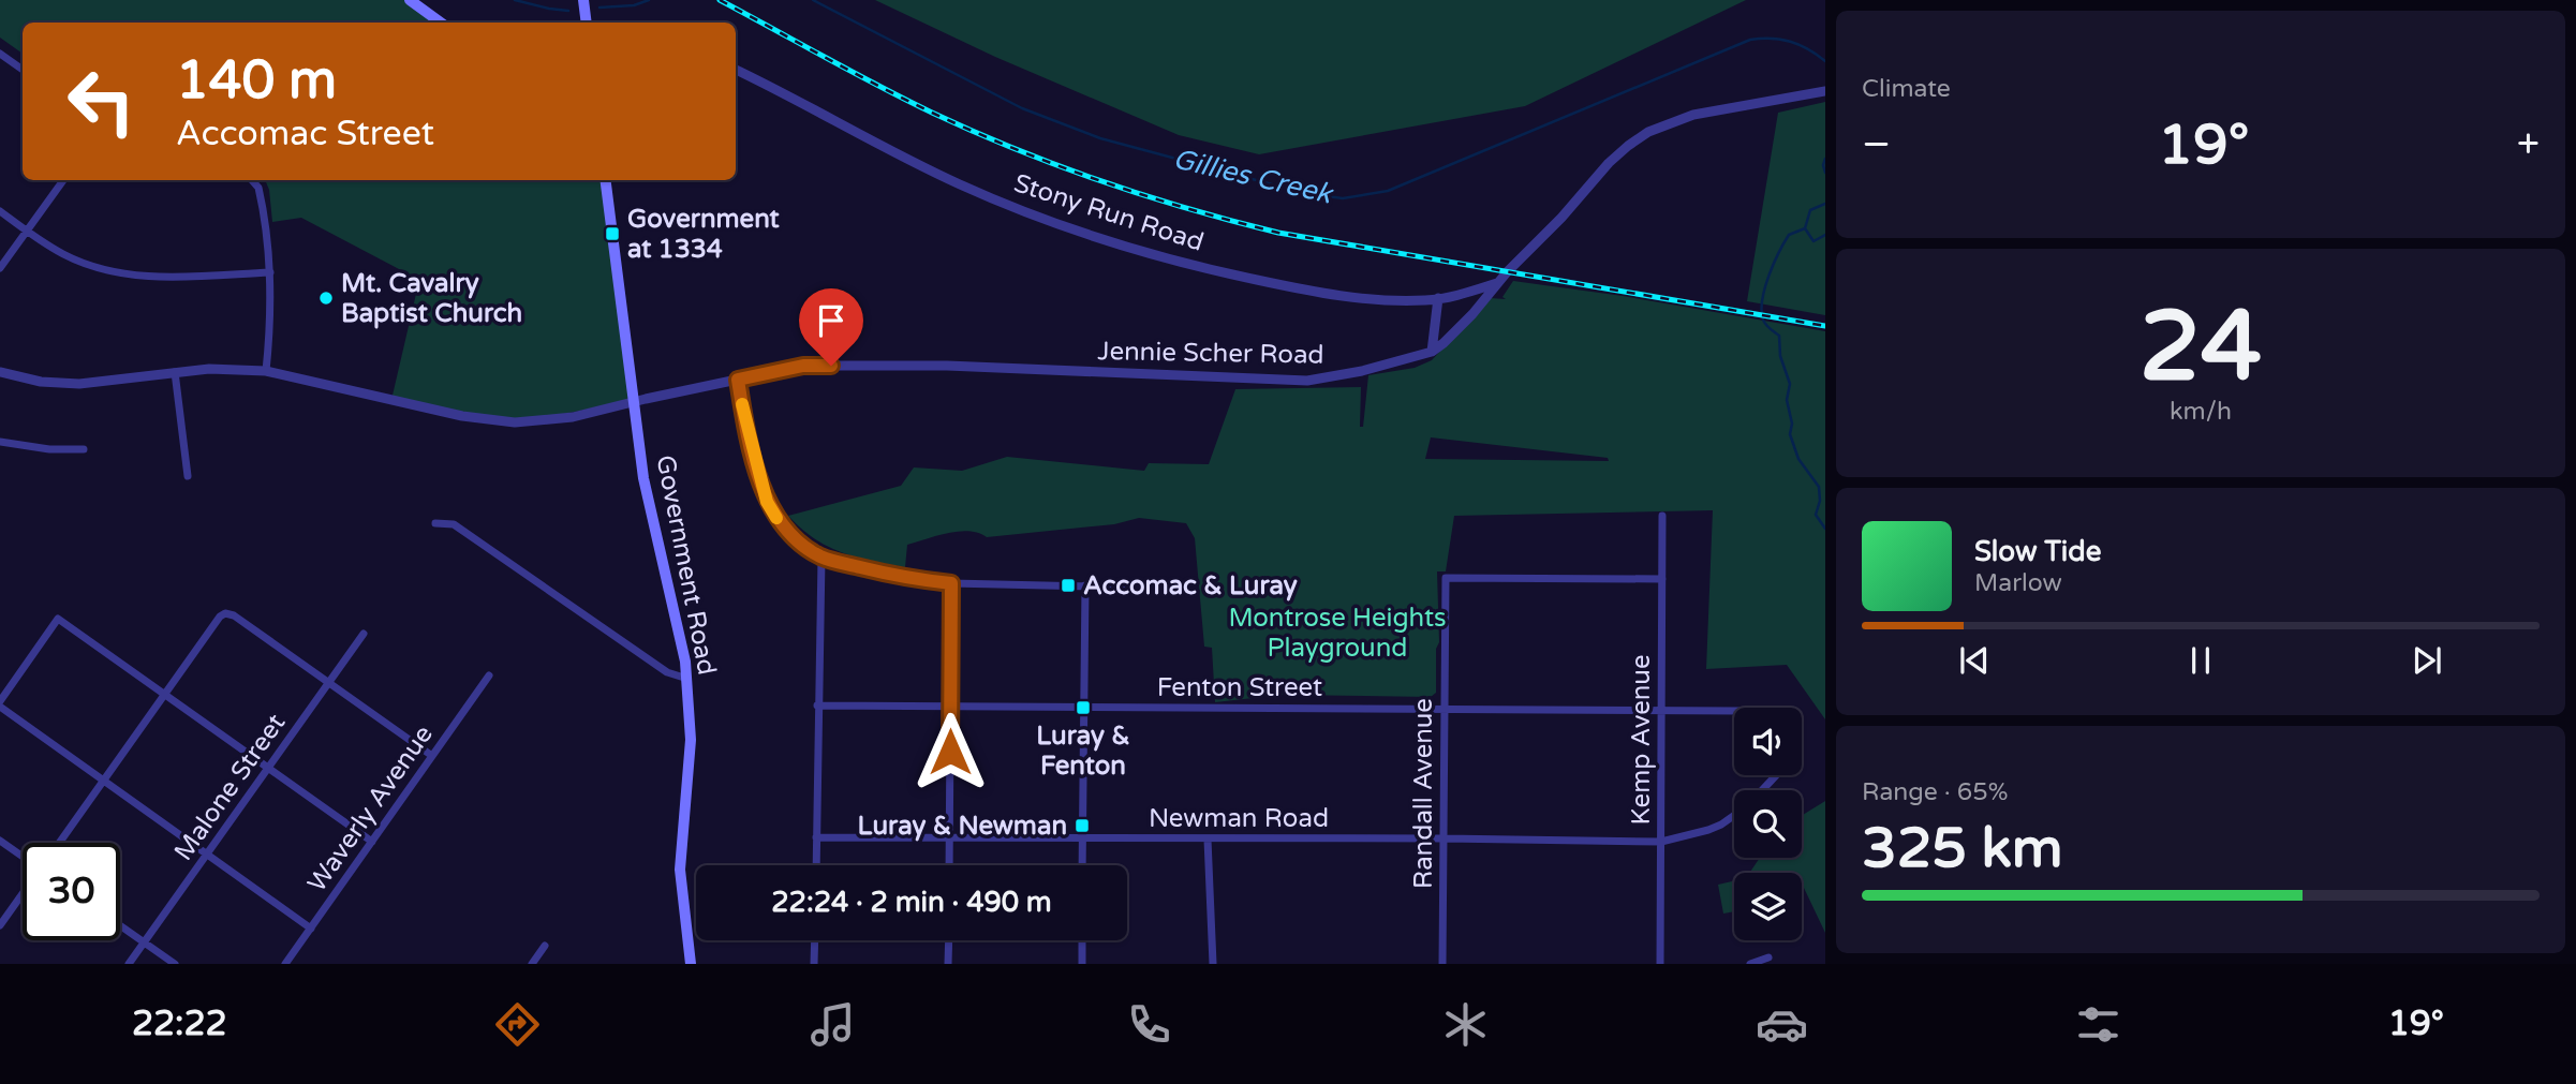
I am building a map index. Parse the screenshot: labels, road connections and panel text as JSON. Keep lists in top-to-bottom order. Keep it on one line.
{"streets":{"main road":["Government Road"],"street":["Stony Run Road","Jennie Scher Road","Fenton Street","Kemp Avenue","Malone Street","Randall Avenue","Waverly Avenue","Newman Road"]},"crossings":[["Stony Run Road","Jennie Scher Road"],["Jennie Scher Road","Government Road"],["Fenton Street","Kemp Avenue"],["Fenton Street","Randall Avenue"],["Kemp Avenue","Randall Avenue"],["Kemp Avenue","Newman Road"],["Randall Avenue","Newman Road"]],"water":["Gillies Creek"],"parks":["Montrose Heights Playground"],"places":{"transit":["Government at 1334","Accomac & Luray","Luray & Fenton","Luray & Newman"],"other":["Mt. Cavalry Baptist Church"]},"page":{"tile":["Climate",["24","km/h"],["Range · 65%","325 km"]],"turn":["140 m","Accomac Street"],"heat":["−","19°","+"],"song":["Slow Tide","Marlow"],"limit":"30","trip":"22:24 · 2 min · 490 m","tabs":["22:22","19°"]}}
